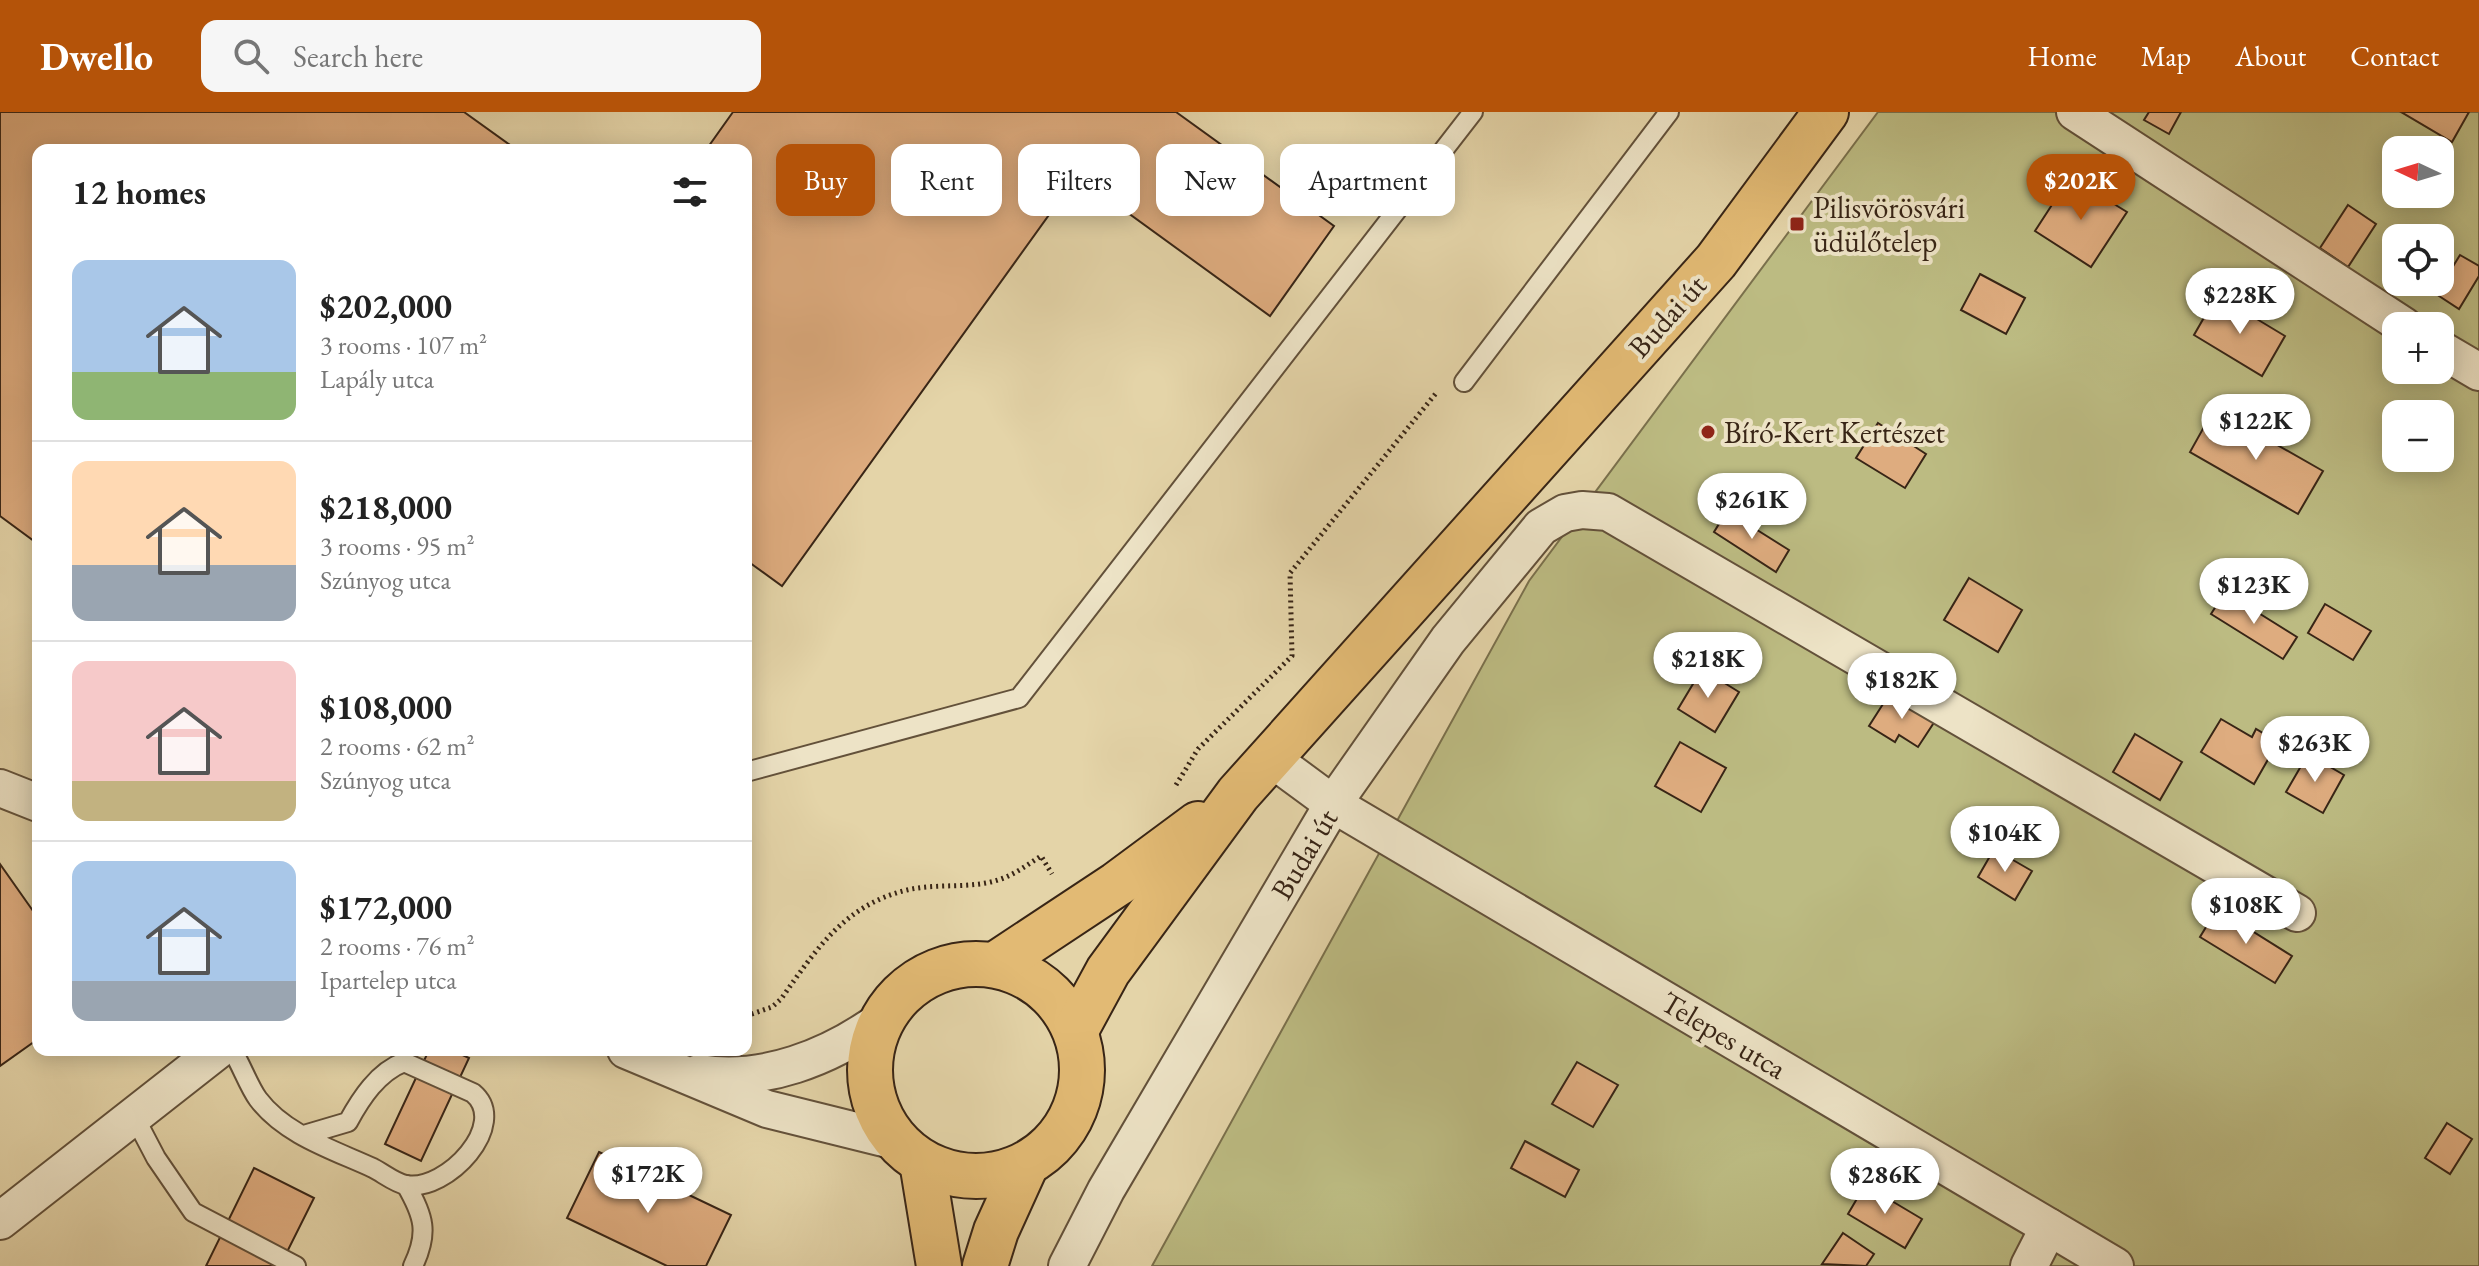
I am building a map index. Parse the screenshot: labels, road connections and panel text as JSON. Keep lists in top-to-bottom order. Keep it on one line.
{"streets":{"main road":["Budai út"],"street":["Telepes utca"]},"crossings":[["Budai út","Telepes utca"]],"places":{"transit":["Pilisvörösvári üdülőtelep"],"other":["Bíró-Kert Kertészet"]},"north":"left","page":{"header":"Dwello","search":"Search here","nav":["Home","Map","About","Contact"],"map_buttons":["+","−"],"chip":["Buy","Rent","Filters","New","Apartment"],"heading":"12 homes","price":["$202K","$228K","$122K","$261K","$123K","$218K","$182K","$263K","$104K","$108K","$172K","$286K"],"list":[{"name":"$202,000","note":"3 rooms · 107 m² · Lapály utca"},{"name":"$218,000","note":"3 rooms · 95 m² · Szúnyog utca"},{"name":"$108,000","note":"2 rooms · 62 m² · Szúnyog utca"},{"name":"$172,000","note":"2 rooms · 76 m² · Ipartelep utca"}]}}
